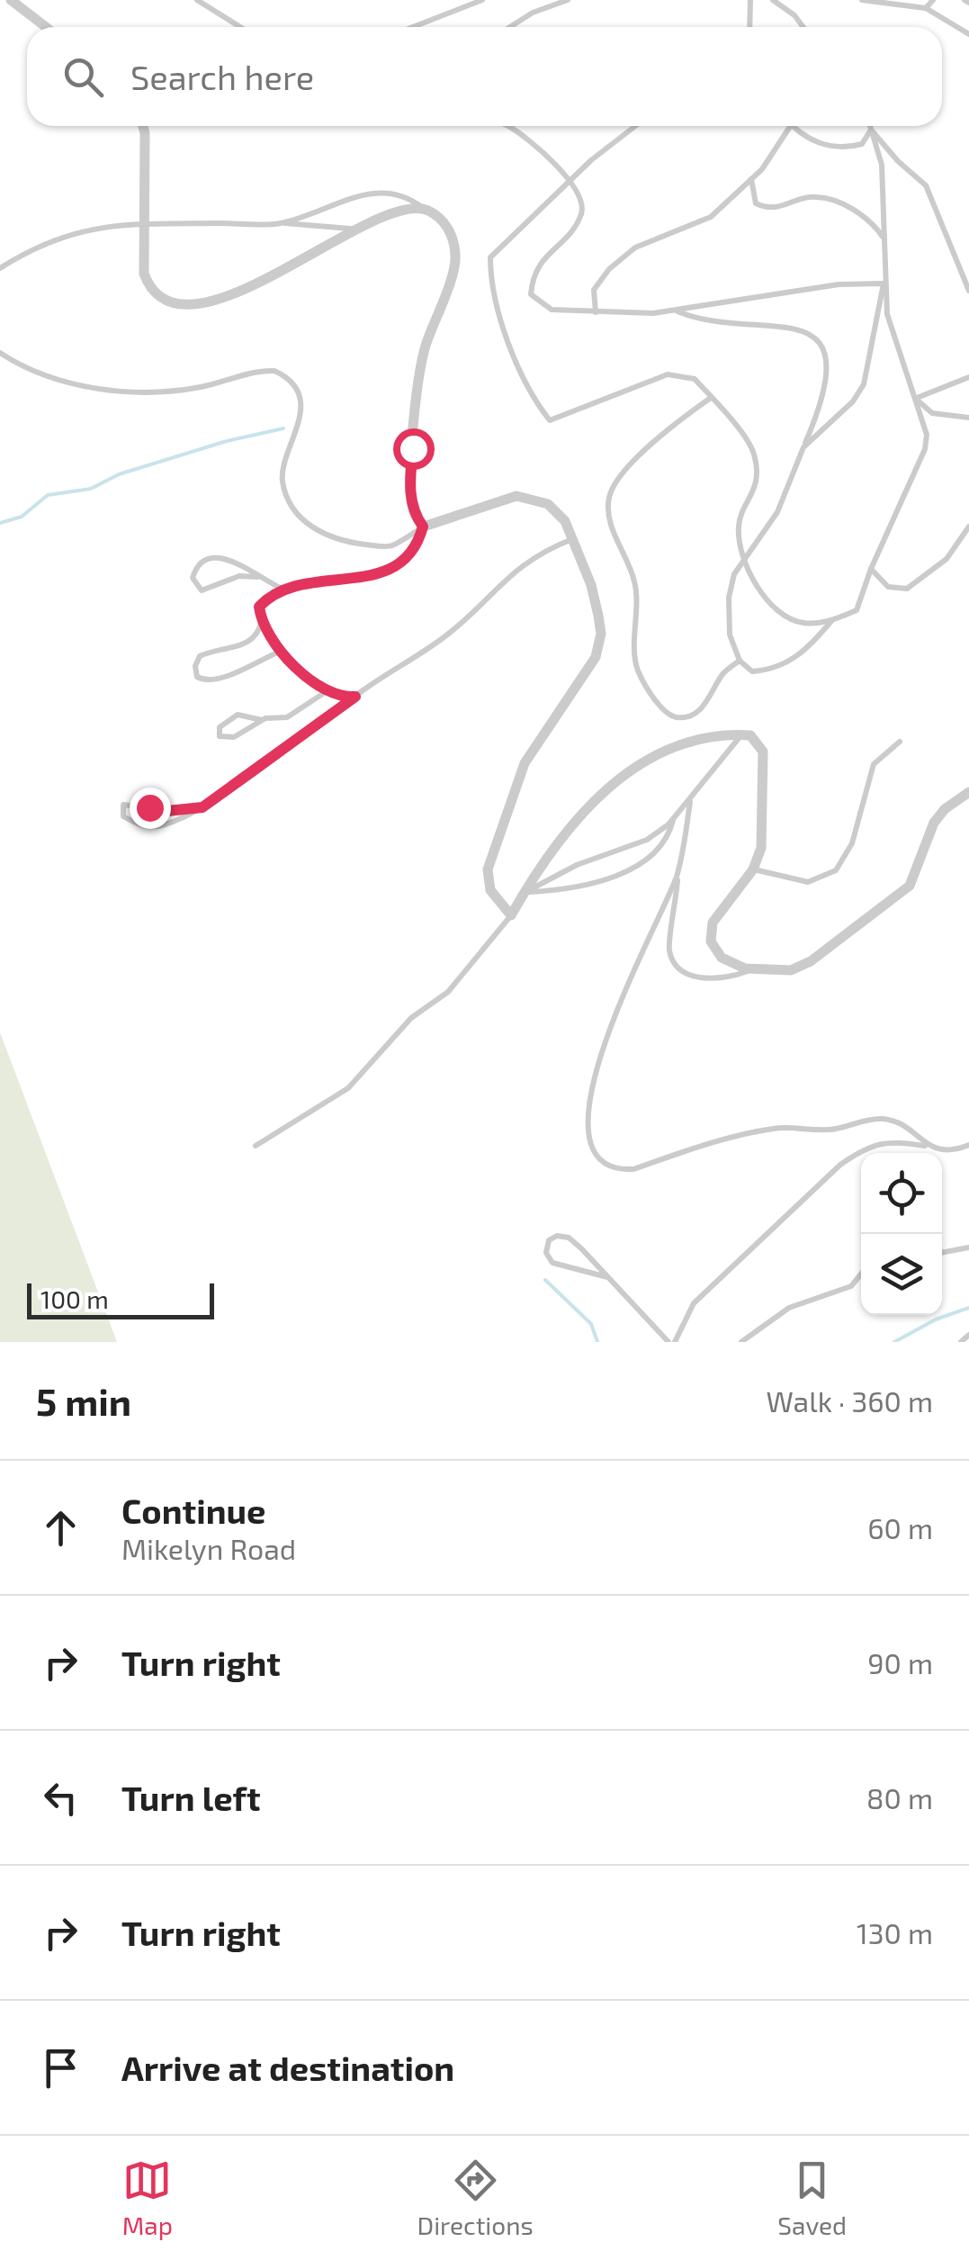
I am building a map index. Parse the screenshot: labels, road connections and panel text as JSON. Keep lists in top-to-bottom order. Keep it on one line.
{"scale_bar":"100 m","page":{"search":"Search here","scale":"100 m","heading":["5 min","Walk · 360 m"],"list":[["Continue","Mikelyn Road","60 m"],["Turn right","90 m"],["Turn left","80 m"],["Turn right","130 m"],"Arrive at destination"],"nav":["Map","Directions","Saved"]}}
